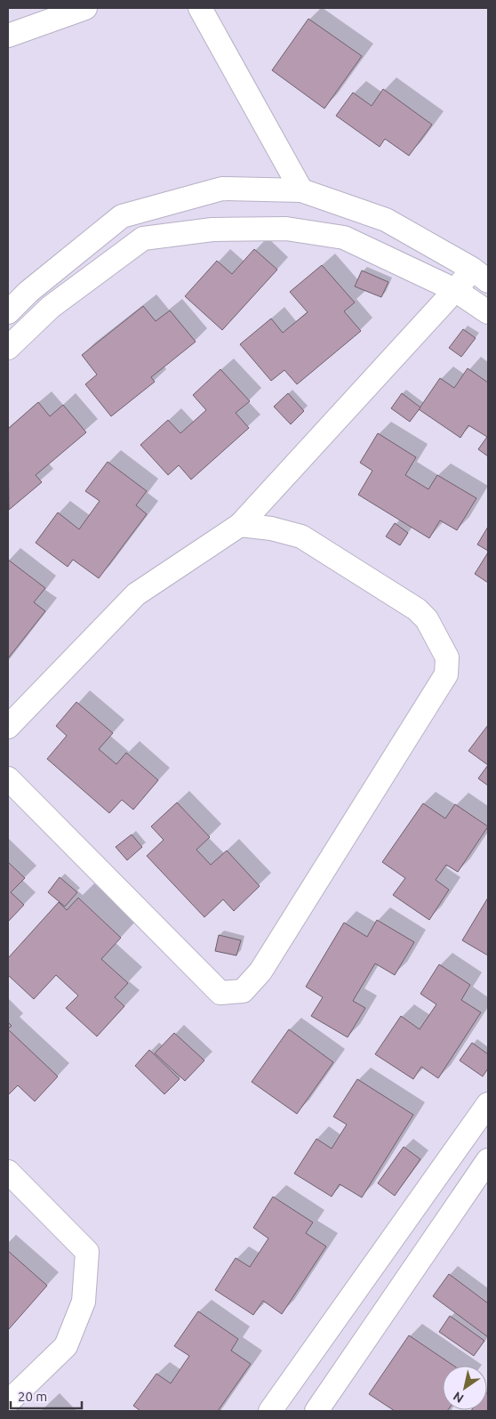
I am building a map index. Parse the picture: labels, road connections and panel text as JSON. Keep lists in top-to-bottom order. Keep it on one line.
{"scale_bar":"20 m","north":"bottom left"}
